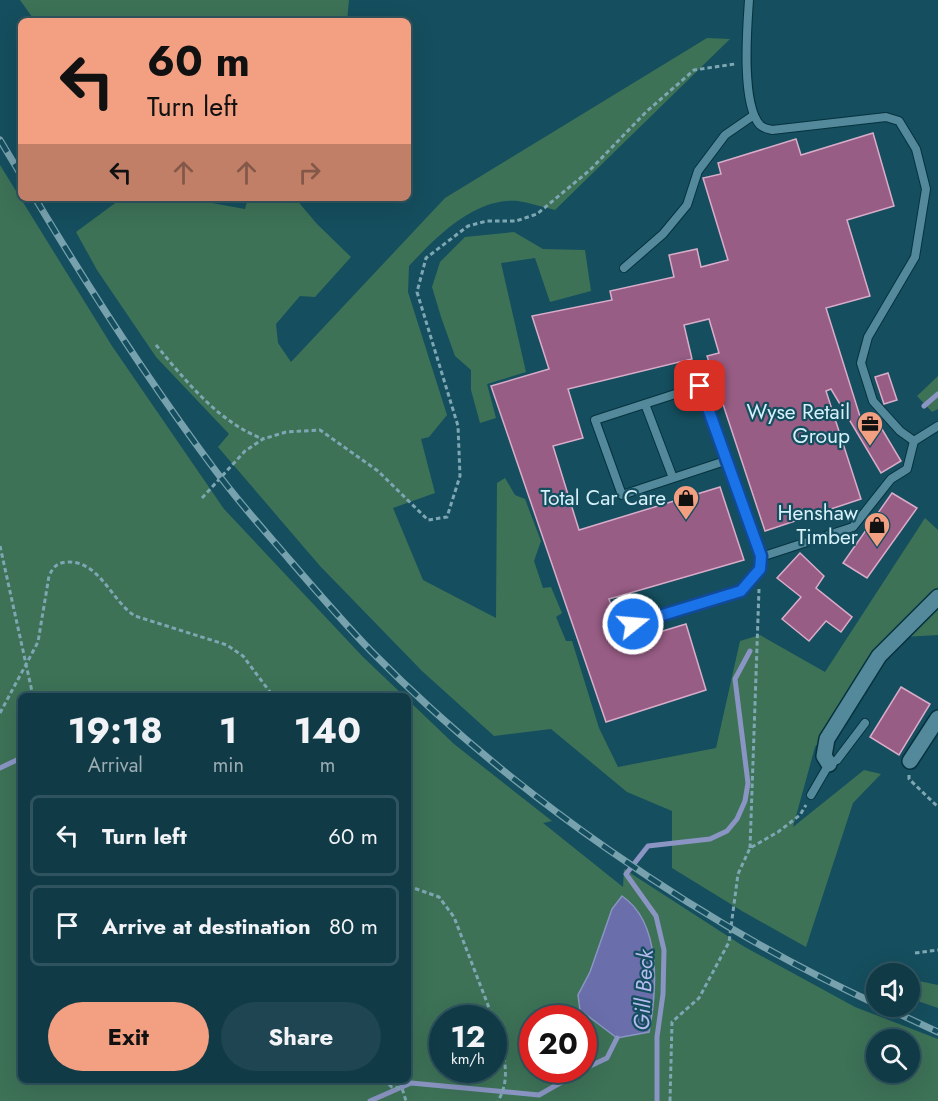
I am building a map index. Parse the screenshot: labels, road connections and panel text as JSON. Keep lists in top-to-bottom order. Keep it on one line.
{"water":["Gill Beck"],"places":{"office":["Wyse Retail Group"],"shop":["Total Car Care","Henshaw Timber"]},"page":{"turn":["60 m","Turn left"],"eta":["19:18","Arrival","1","min","140","m"],"list":[{"name":"Turn left","value":"60 m"},{"name":"Arrive at destination","value":"80 m"}],"buttons":["Exit","Share"],"speed":"12 km/h","limit":"20"}}
